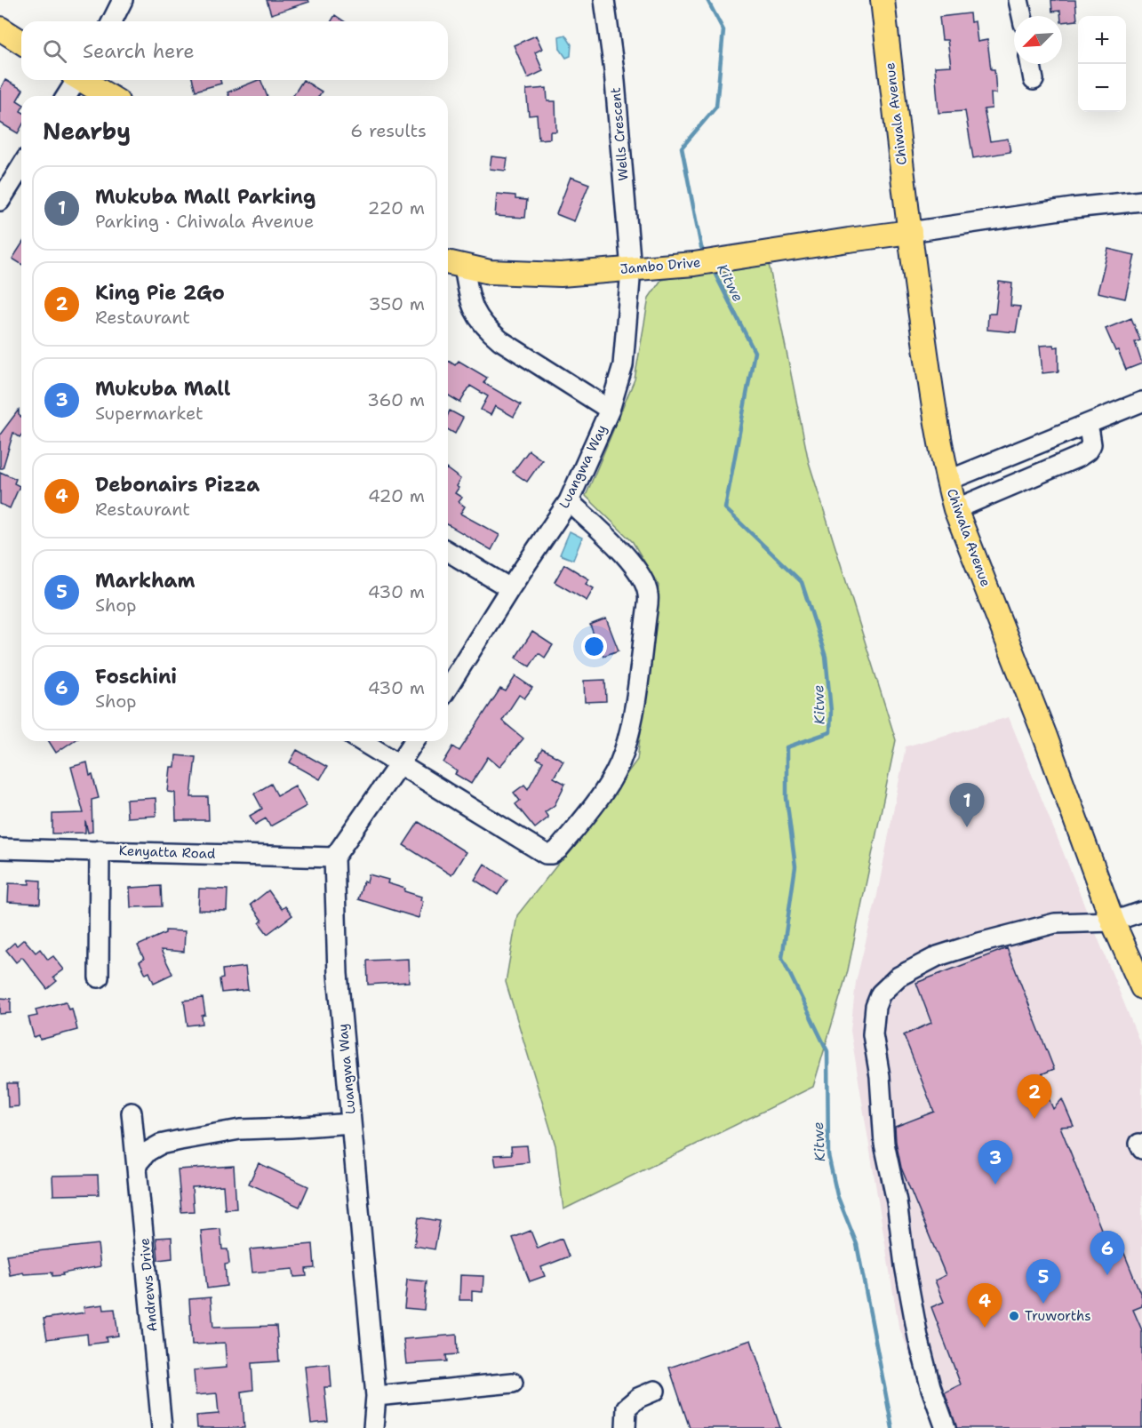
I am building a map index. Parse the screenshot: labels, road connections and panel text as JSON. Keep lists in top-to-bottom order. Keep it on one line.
{"streets":{"main road":["Chiwala Avenue","Jambo Drive"],"street":["Wells Crescent","Luangwa Way","Kenyatta Road","Andrews Drive"]},"crossings":[["Chiwala Avenue","Jambo Drive"],["Wells Crescent","Jambo Drive"],["Wells Crescent","Luangwa Way"],["Jambo Drive","Luangwa Way"],["Luangwa Way","Kenyatta Road"]],"water":["Kitwe"],"places":["Truworths"],"north":"bottom left","page":{"map_buttons":["+","−"],"search":"Search here","heading":["Nearby","6 results"],"list":[{"mark":"1","name":"Mukuba Mall Parking","note":"Parking · Chiwala Avenue","value":"220 m"},{"mark":"2","name":"King Pie 2Go","note":"Restaurant","value":"350 m"},{"mark":"3","name":"Mukuba Mall","note":"Supermarket","value":"360 m"},{"mark":"4","name":"Debonairs Pizza","note":"Restaurant","value":"420 m"},{"mark":"5","name":"Markham","note":"Shop","value":"430 m"},{"mark":"6","name":"Foschini","note":"Shop","value":"430 m"}],"pins":["1","2","3","6","5","4"]}}
